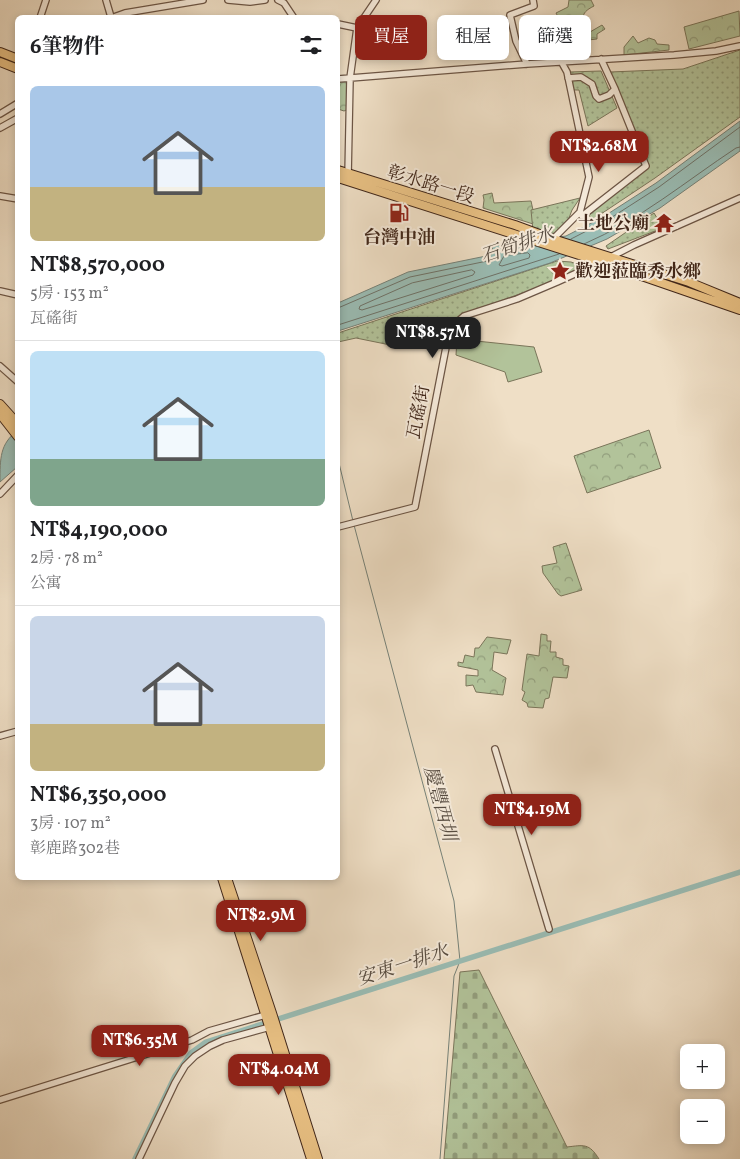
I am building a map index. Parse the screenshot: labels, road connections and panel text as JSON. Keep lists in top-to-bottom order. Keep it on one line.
{"streets":{"main road":["彰水路一段"],"street":["瓦磘街"]},"crossings":[["彰水路一段","瓦磘街"]],"water":["石筍排水","慶豐西圳","安東一排水"],"places":{"fuel station":["台灣中油"],"temple":["土地公廟"],"place":["歡迎蒞臨秀水鄉"]},"page":{"chip":["買屋","租屋","篩選"],"heading":"6筆物件","list":[{"name":"NT$8,570,000","note":"5房 · 153 m² · 瓦磘街"},{"name":"NT$4,190,000","note":"2房 · 78 m² · 公寓"},{"name":"NT$6,350,000","note":"3房 · 107 m² · 彰鹿路302巷"}],"price":["NT$2.68M","NT$8.57M","NT$4.19M","NT$2.9M","NT$6.35M","NT$4.04M"],"map_buttons":["+","−"]}}
